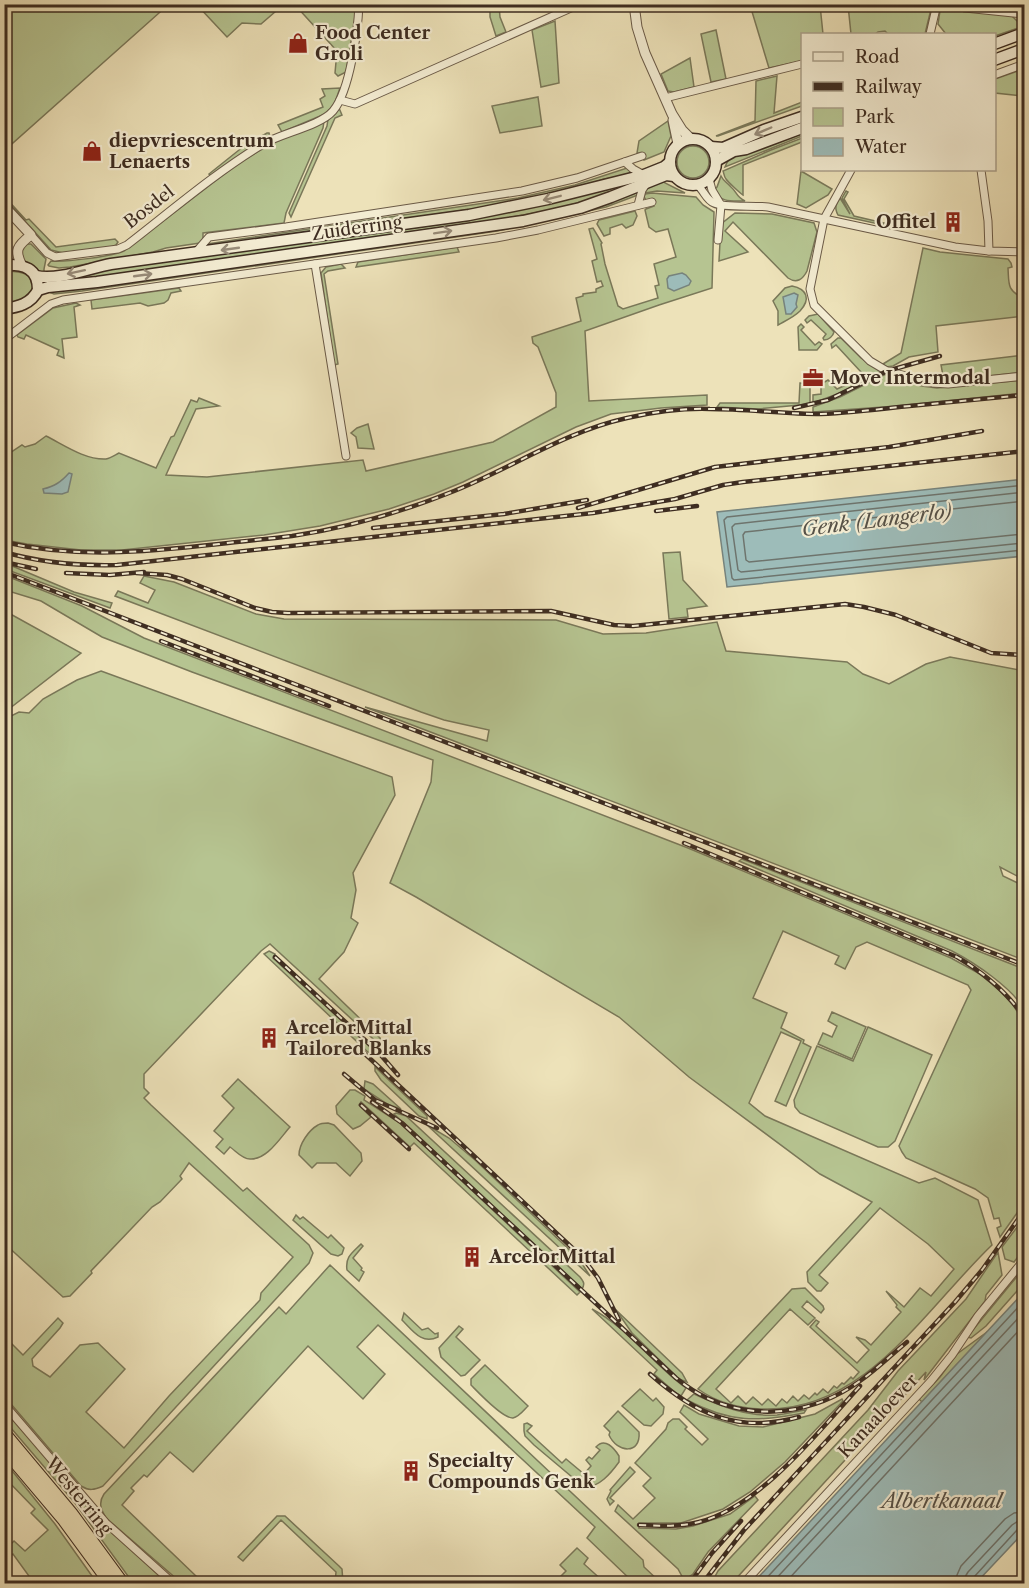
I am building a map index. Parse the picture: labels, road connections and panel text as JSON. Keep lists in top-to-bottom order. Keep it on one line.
{"streets":{"highway":["Westerring"],"main road":["Zuiderring"],"street":["Bosdel","Kanaaloever"]},"water":["Genk (Langerlo)","Albertkanaal"],"places":{"shop":["Food Center Groli","diepvriescentrum Lenaerts"],"building":["Offitel","ArcelorMittal Tailored Blanks","ArcelorMittal","Specialty Compounds Genk"],"office":["Move Intermodal"]},"legend":["Road","Railway","Park","Water"]}
